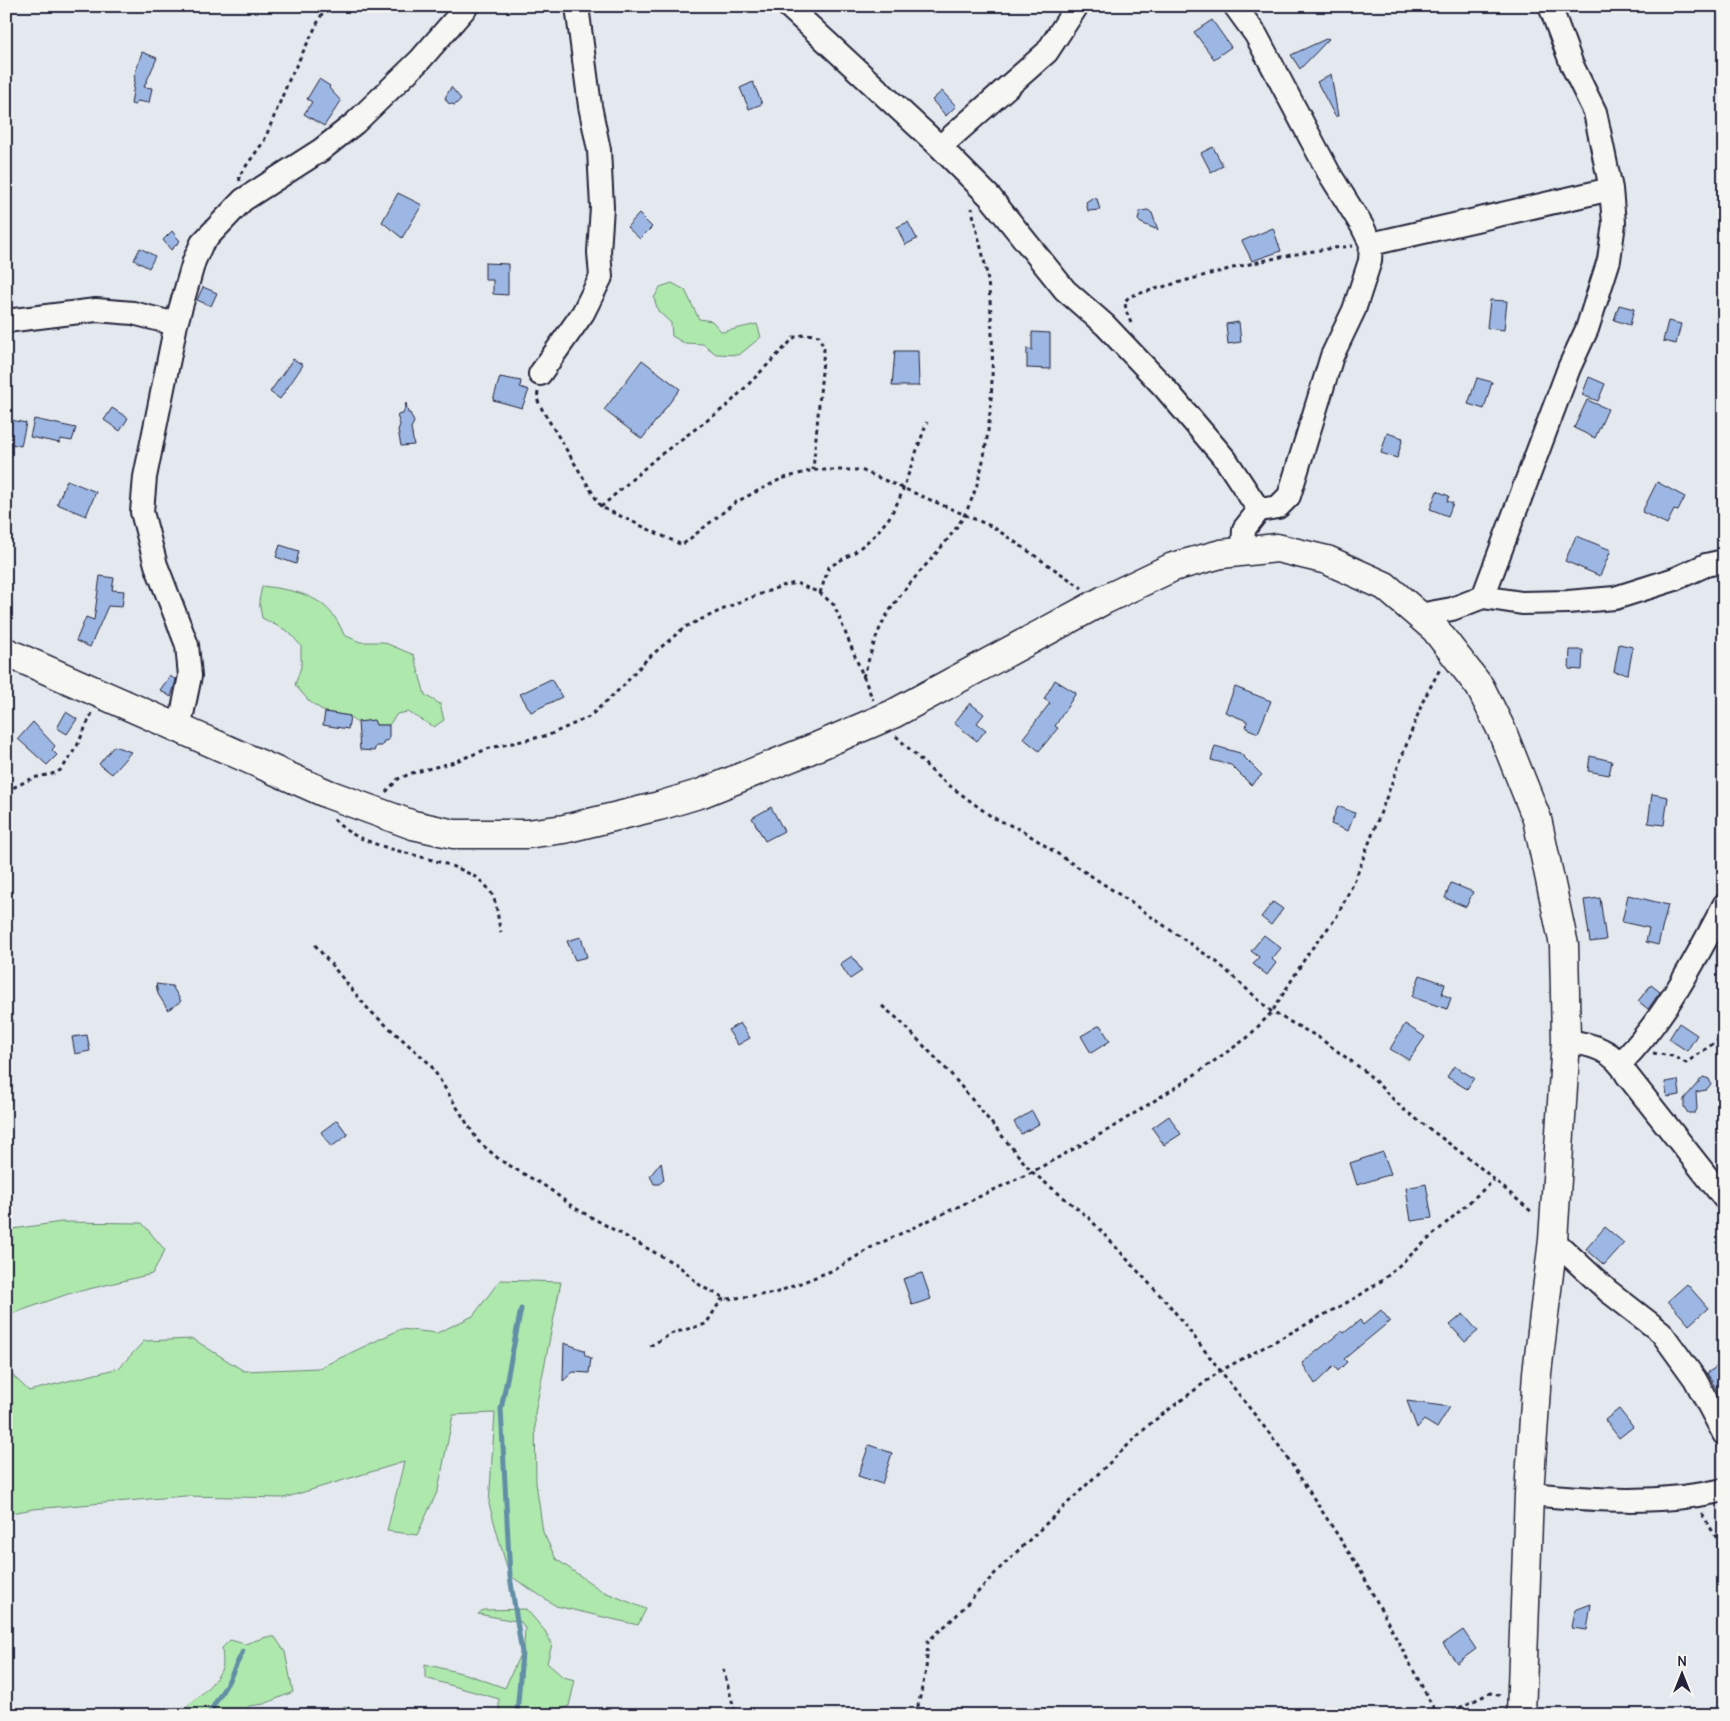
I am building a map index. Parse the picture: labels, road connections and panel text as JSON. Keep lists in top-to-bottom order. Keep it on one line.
{"north":"top"}
